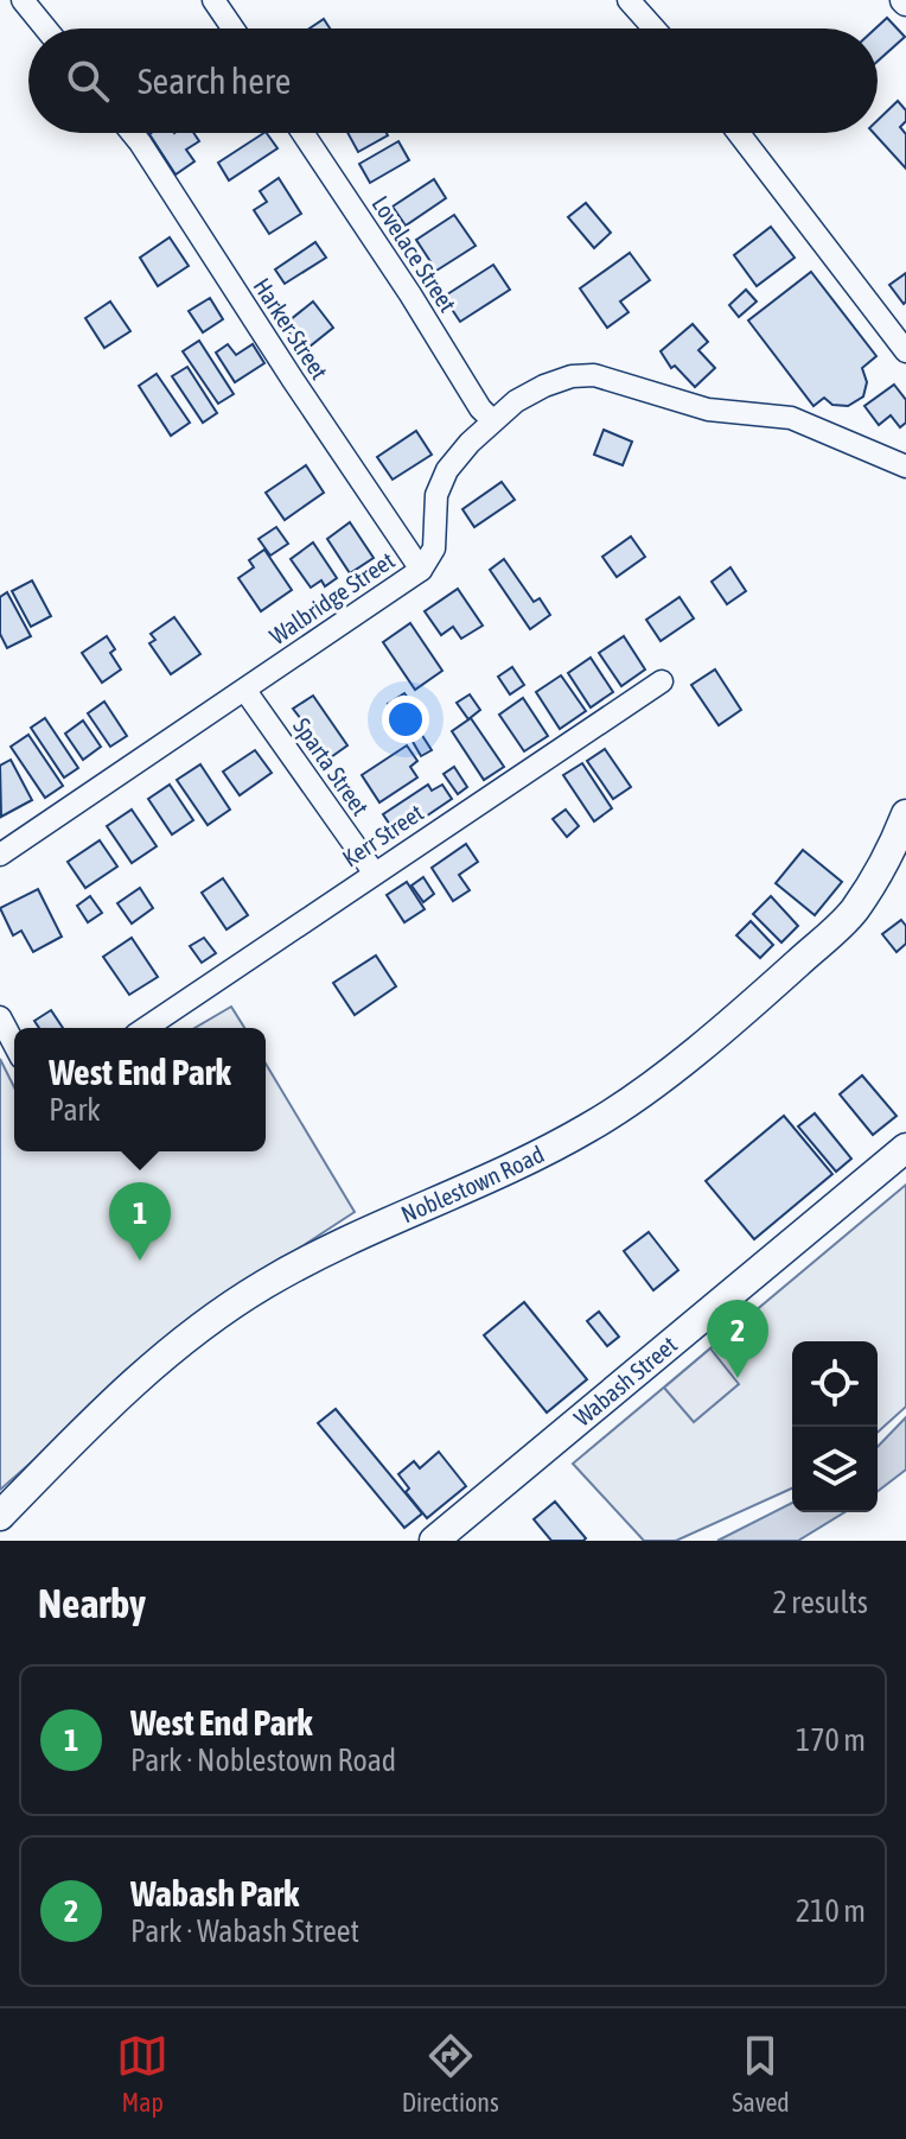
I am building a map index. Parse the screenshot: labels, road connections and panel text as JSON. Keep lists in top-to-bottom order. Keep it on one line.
{"streets":{"main road":["Noblestown Road","Wabash Street"],"street":["Lovelace Street","Harker Street","Walbridge Street","Sparta Street","Kerr Street"]},"crossings":[["Lovelace Street","Walbridge Street"],["Harker Street","Walbridge Street"],["Walbridge Street","Sparta Street"],["Sparta Street","Kerr Street"]],"page":{"search":"Search here","popup":["West End Park","Park"],"pins":["1","2"],"heading":["Nearby","2 results"],"list":[{"mark":"1","name":"West End Park","note":"Park · Noblestown Road","value":"170 m"},{"mark":"2","name":"Wabash Park","note":"Park · Wabash Street","value":"210 m"}],"nav":["Map","Directions","Saved"]}}
